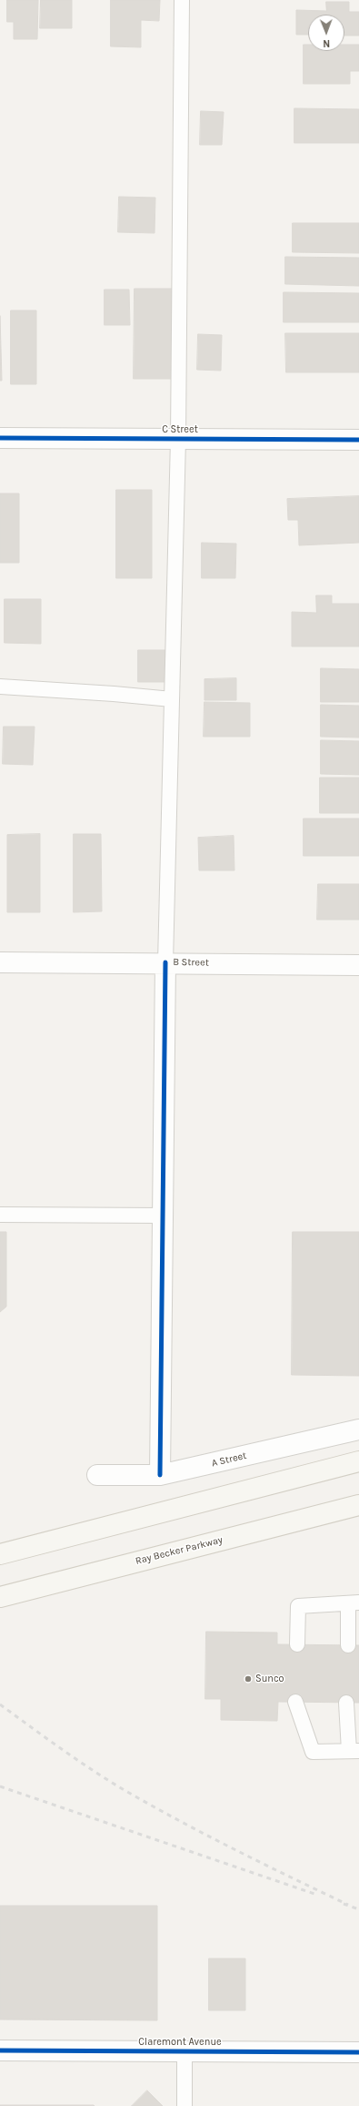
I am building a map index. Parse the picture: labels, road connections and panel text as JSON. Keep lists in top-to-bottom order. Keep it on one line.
{"streets":{"main road":["Ray Becker Parkway"],"street":["C Street","B Street","A Street","Claremont Avenue"]},"places":["Sunco"],"north":"bottom"}
